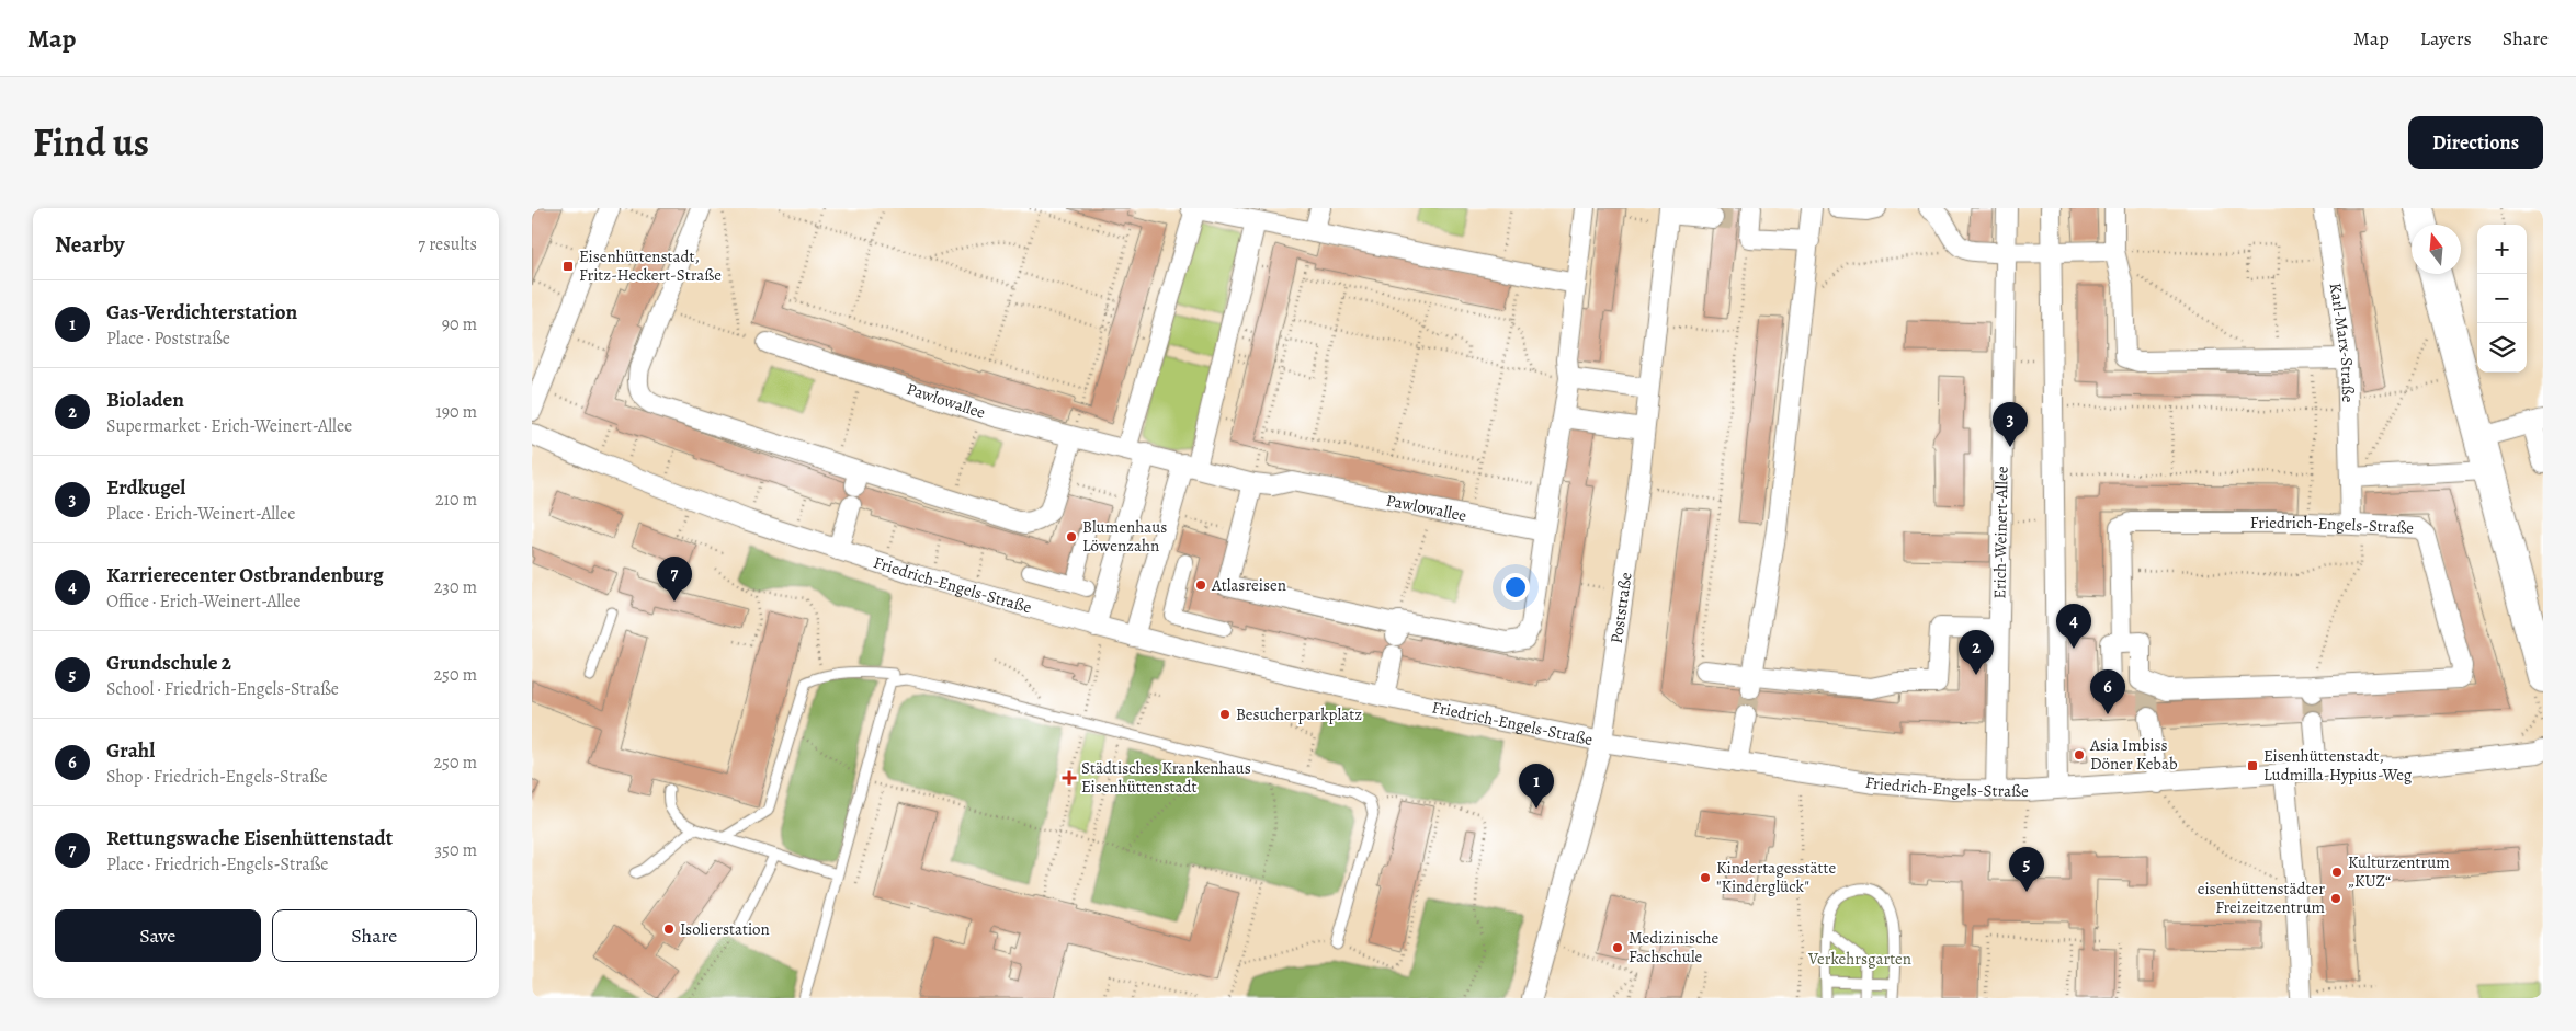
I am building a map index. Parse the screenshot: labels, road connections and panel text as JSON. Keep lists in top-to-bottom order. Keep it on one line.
{"streets":{"street":["Karl-Marx-Straße","Pawlowallee","Friedrich-Engels-Straße","Erich-Weinert-Allee","Poststraße"]},"crossings":[["Karl-Marx-Straße","Friedrich-Engels-Straße"],["Friedrich-Engels-Straße","Erich-Weinert-Allee"],["Friedrich-Engels-Straße","Poststraße"]],"parks":["Verkehrsgarten"],"places":{"transit":["Eisenhüttenstadt, Fritz-Heckert-Straße","Eisenhüttenstadt, Ludmilla-Hypius-Weg"],"other":["Blumenhaus Löwenzahn","Atlasreisen","Besucherparkplatz","Asia Imbiss Döner Kebab","Kulturzentrum „KUZ“","Kindertagesstätte \"Kinderglück\"","eisenhüttenstädter Freizeitzentrum","Isolierstation","Medizinische Fachschule"],"health":["Städtisches Krankenhaus Eisenhüttenstadt"]},"north":"top","page":{"header":"Map","nav":["Map","Layers","Share"],"title":"Find us","buttons":["Directions",["Save","Share"]],"heading":["Nearby","7 results"],"map_buttons":["+","−"],"list":[{"mark":"1","name":"Gas-Verdichterstation","note":"Place · Poststraße","value":"90 m"},{"mark":"2","name":"Bioladen","note":"Supermarket · Erich-Weinert-Allee","value":"190 m"},{"mark":"3","name":"Erdkugel","note":"Place · Erich-Weinert-Allee","value":"210 m"},{"mark":"4","name":"Karrierecenter Ostbrandenburg","note":"Office · Erich-Weinert-Allee","value":"230 m"},{"mark":"5","name":"Grundschule 2","note":"School · Friedrich-Engels-Straße","value":"250 m"},{"mark":"6","name":"Grahl","note":"Shop · Friedrich-Engels-Straße","value":"250 m"},{"mark":"7","name":"Rettungswache Eisenhüttenstadt","note":"Place · Friedrich-Engels-Straße","value":"350 m"}],"pins":["3","7","4","2","6","1","5"]}}
